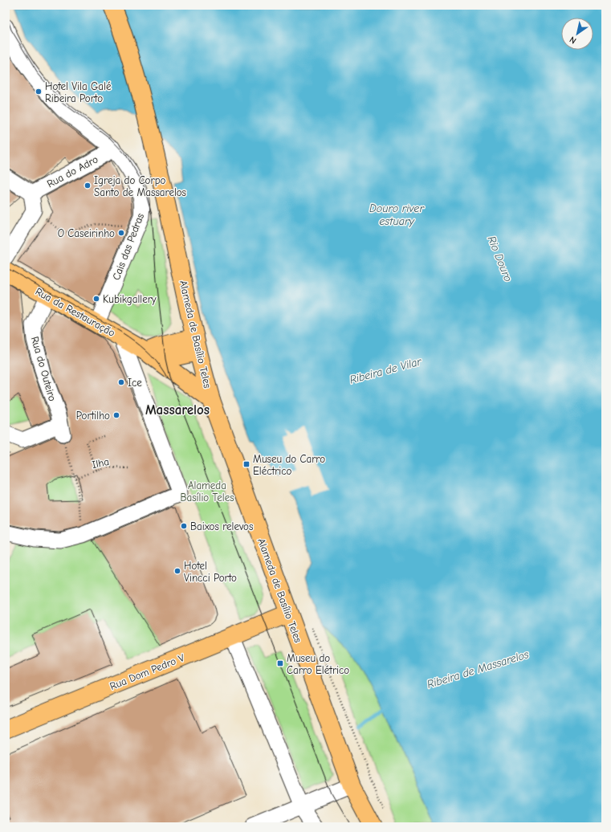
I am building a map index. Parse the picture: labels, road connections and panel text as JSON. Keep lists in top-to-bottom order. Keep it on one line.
{"streets":{"main road":["Rua da Restauração","Alameda de Basílio Teles","Rua Dom Pedro V"],"street":["Rua do Adro","Cais das Pedras","Rua do Outeiro"],"path":["Ilha"]},"crossings":[["Rua do Adro","Cais das Pedras"],["Cais das Pedras","Rua da Restauração"],["Rua da Restauração","Alameda de Basílio Teles"],["Rua da Restauração","Rua do Outeiro"],["Alameda de Basílio Teles","Rua Dom Pedro V"]],"districts":["Massarelos"],"water":["Douro river estuary","Rio Douro","Ribeira de Vilar","Ribeira de Massarelos"],"parks":["Alameda Basílio Teles"],"places":{"other":["Hotel Vila Galé Ribeira Porto","Igreja do Corpo Santo de Massarelos","O Caseirinho","Kubikgallery","Ice","Portilho","Baixos relevos","Hotel Vincci Porto"],"transit":["Museu do Carro Eléctrico","Museu do Carro Elétrico"]},"north":"bottom left"}
